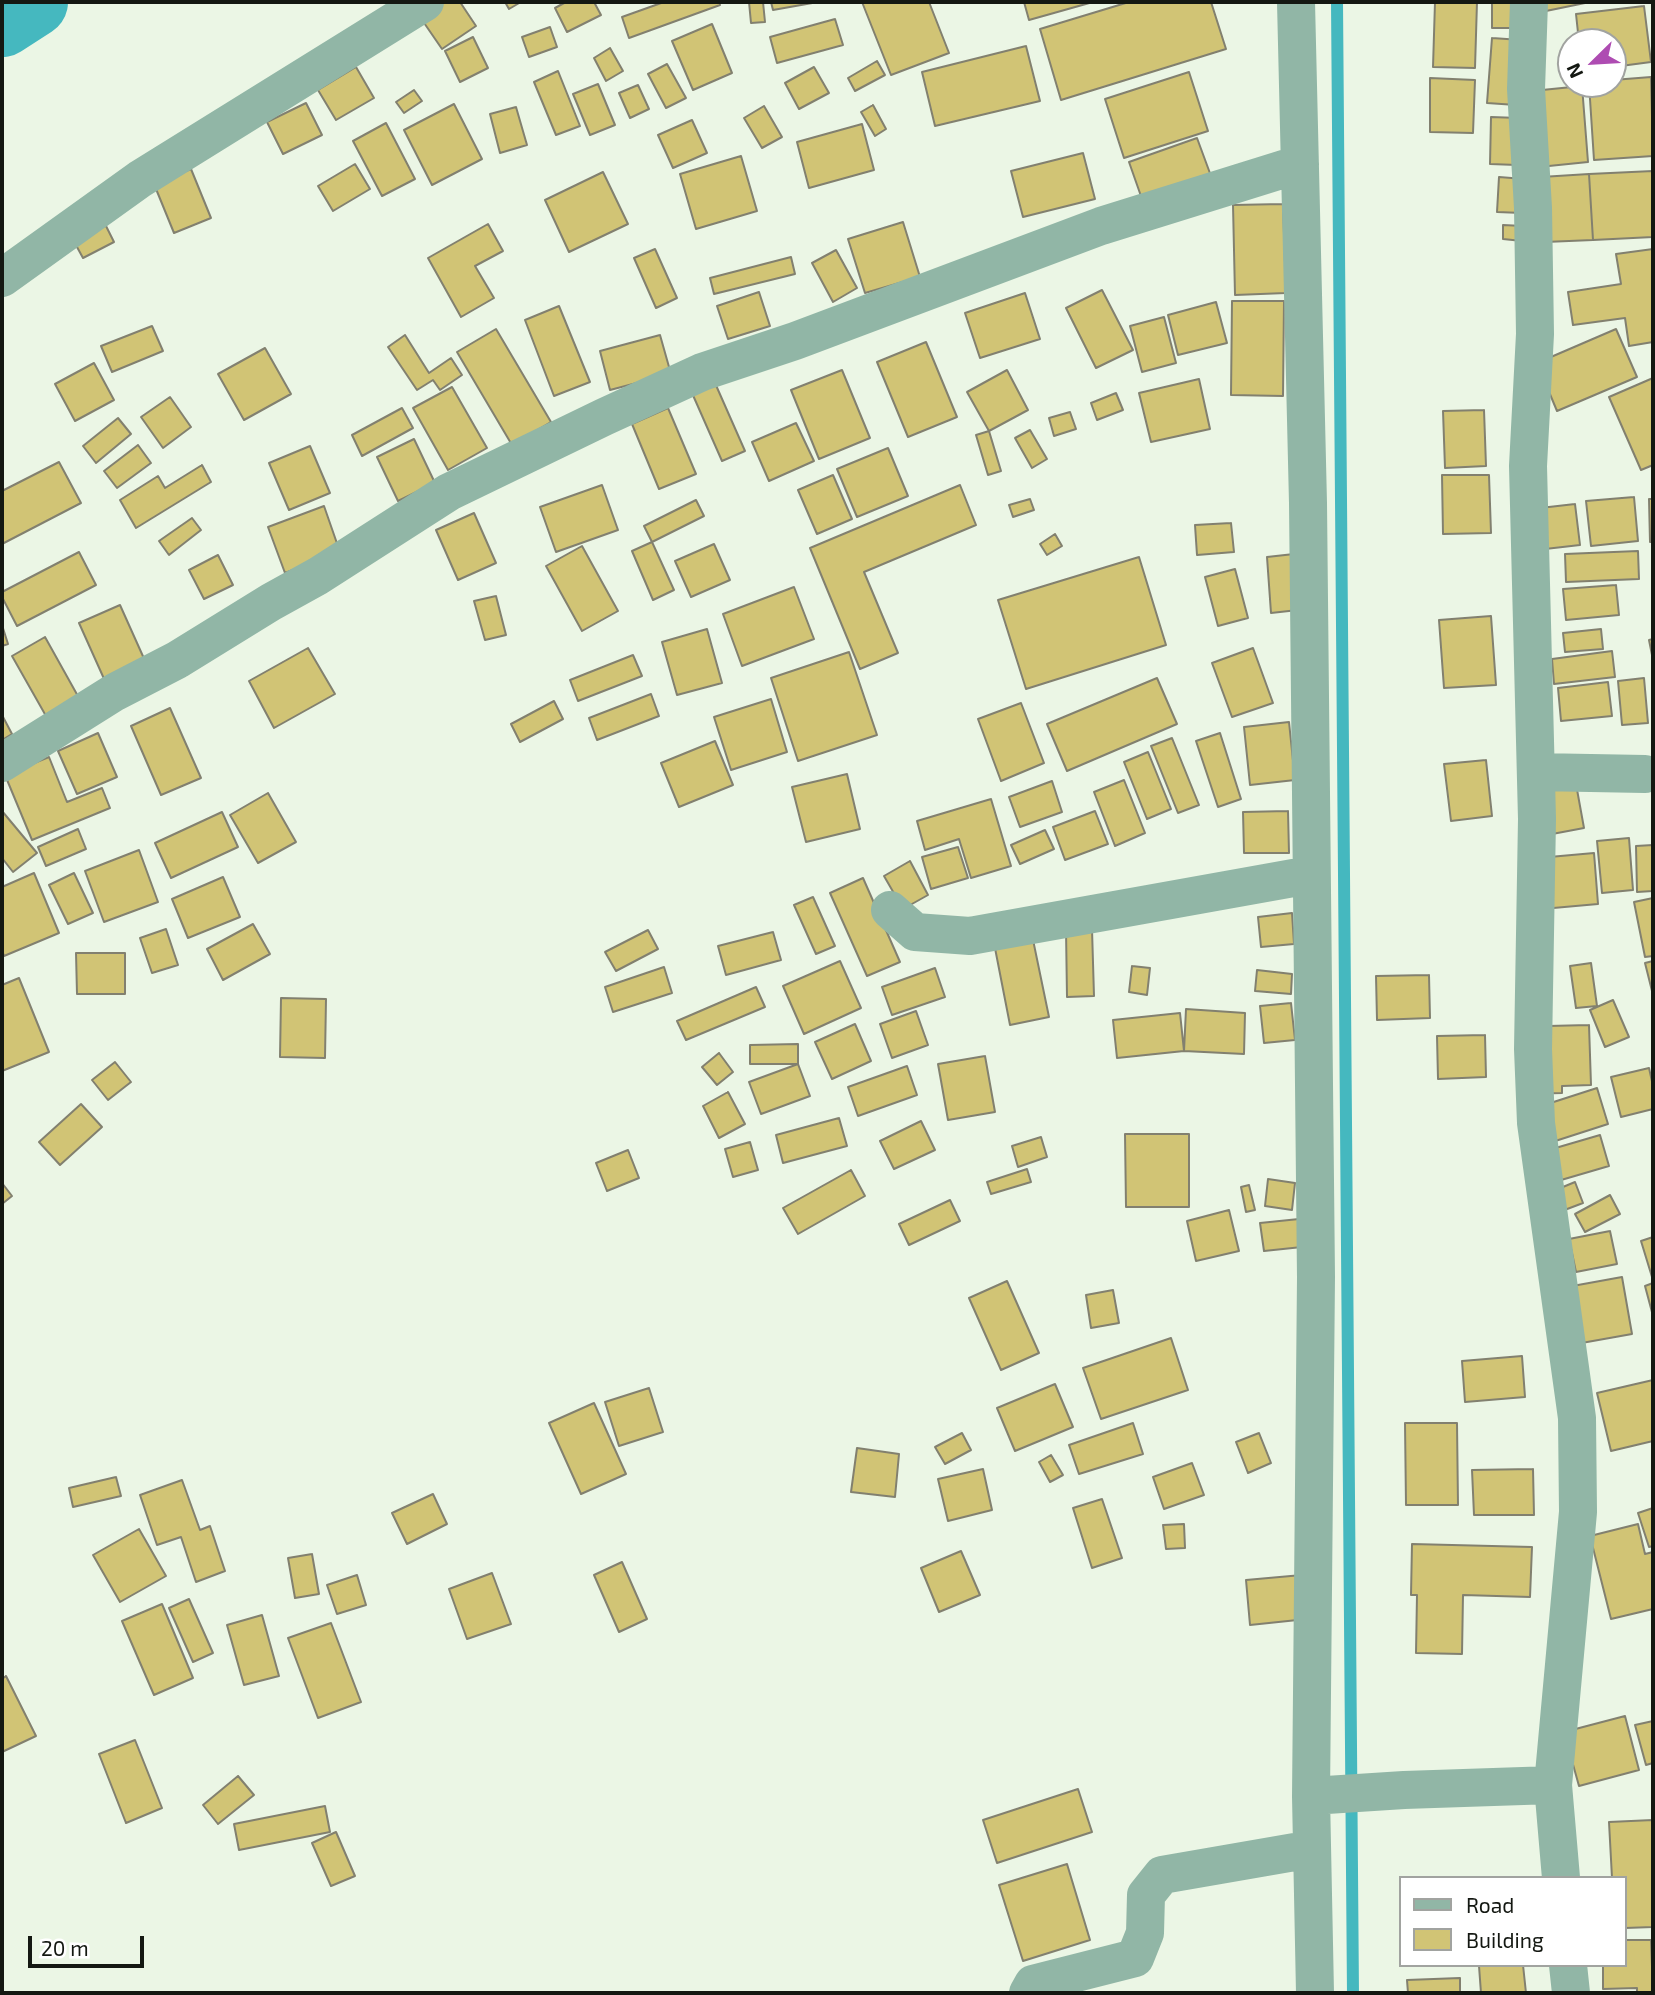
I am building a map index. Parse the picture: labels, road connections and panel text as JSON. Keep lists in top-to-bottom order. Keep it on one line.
{"legend":["Road","Building"],"scale_bar":"20 m","north":"bottom left"}
